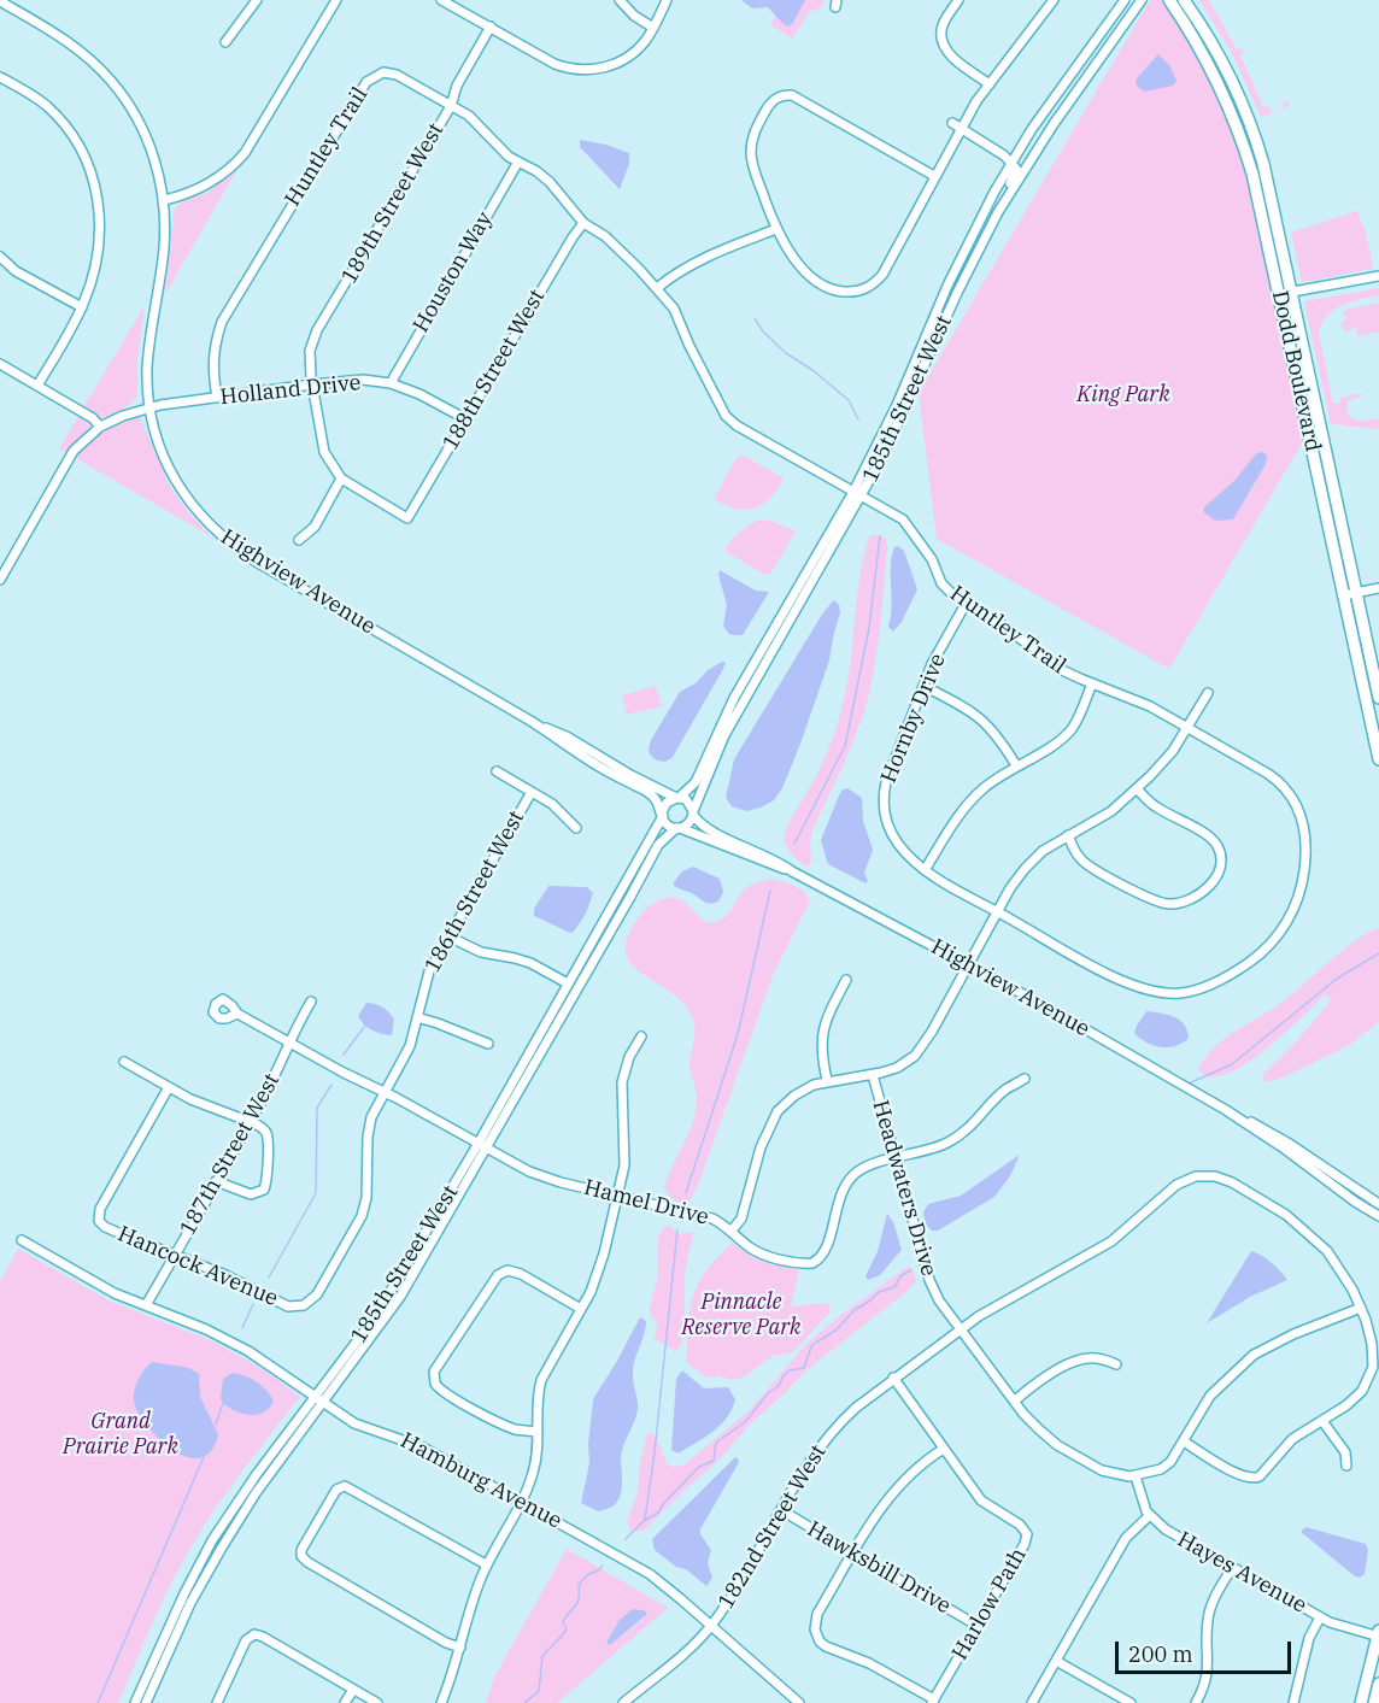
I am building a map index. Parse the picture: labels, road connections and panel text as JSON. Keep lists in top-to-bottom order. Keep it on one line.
{"streets":{"main road":["Dodd Boulevard"],"street":["Huntley Trail","189th Street West","Houston Way","188th Street West","Holland Drive","185th Street West","Highview Avenue","Hornby Drive","186th Street West","187th Street West","Headwaters Drive","Hamel Drive","Hancock Avenue","Hamburg Avenue","182nd Street West","Hawksbill Drive","Hayes Avenue","Harlow Path"]},"crossings":[["Huntley Trail","189th Street West"],["Huntley Trail","Houston Way"],["Huntley Trail","188th Street West"],["Huntley Trail","Holland Drive"],["Huntley Trail","185th Street West"],["Huntley Trail","Hornby Drive"],["189th Street West","188th Street West"],["189th Street West","Holland Drive"],["Houston Way","Holland Drive"],["188th Street West","Holland Drive"],["Holland Drive","Highview Avenue"],["185th Street West","Highview Avenue"],["185th Street West","Hamel Drive"],["185th Street West","Hamburg Avenue"],["186th Street West","Hamel Drive"],["186th Street West","Hancock Avenue"],["187th Street West","Hamel Drive"],["187th Street West","Hancock Avenue"],["187th Street West","Hamburg Avenue"],["Headwaters Drive","Hamel Drive"],["Headwaters Drive","182nd Street West"],["Hamburg Avenue","182nd Street West"],["182nd Street West","Hawksbill Drive"],["182nd Street West","Harlow Path"],["Hawksbill Drive","Harlow Path"]],"parks":["King Park","Pinnacle Reserve Park","Grand Prairie Park"],"scale_bar":"200 m"}
